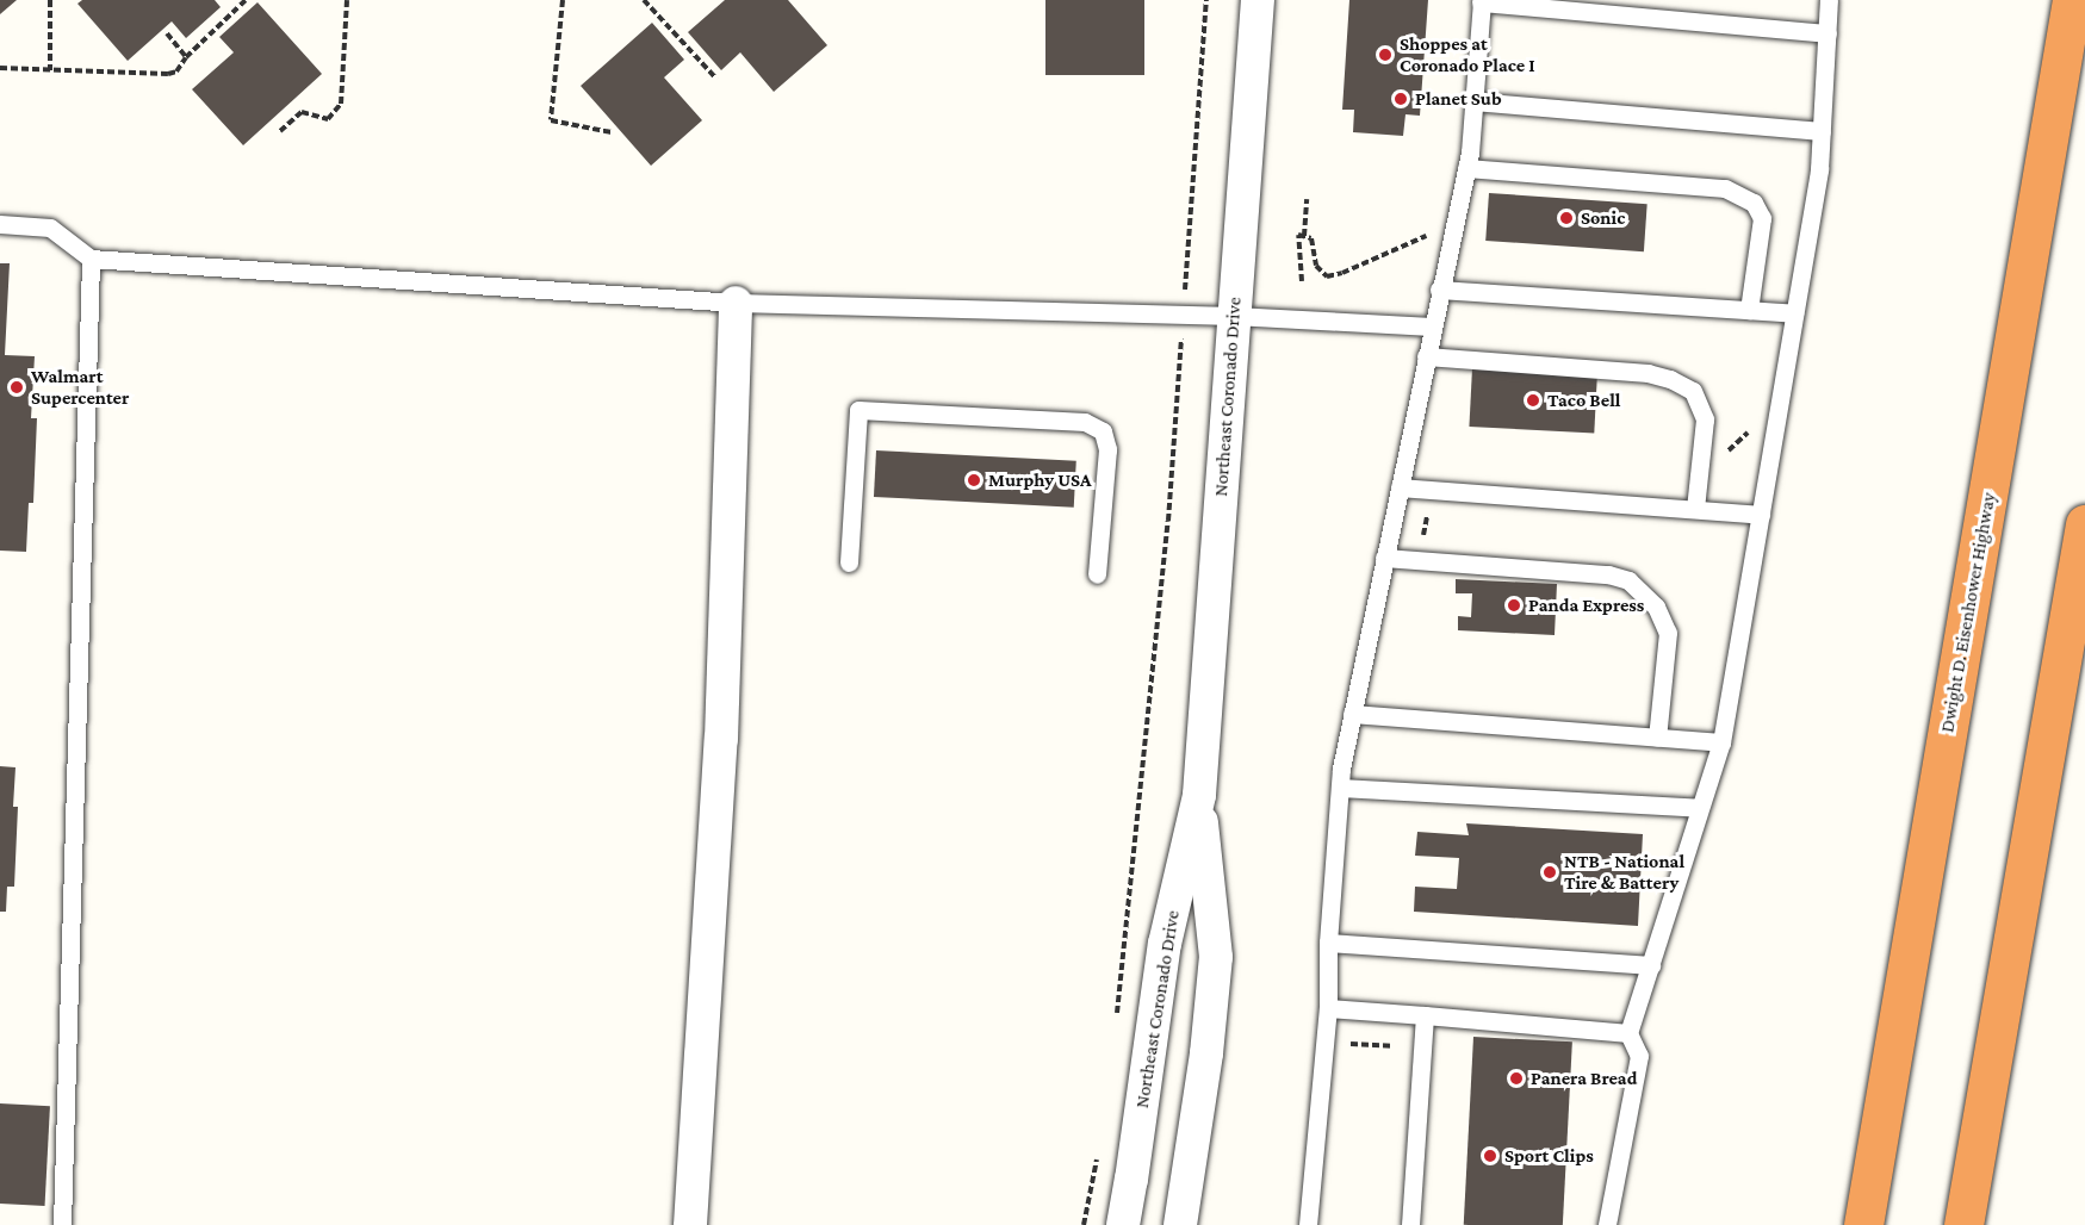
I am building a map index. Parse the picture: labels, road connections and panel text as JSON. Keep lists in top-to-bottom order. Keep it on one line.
{"streets":{"highway":["Dwight D. Eisenhower Highway"],"street":["Northeast Coronado Drive"]},"places":["Shoppes at Coronado Place I","Planet Sub","Sonic","Walmart Supercenter","Taco Bell","Murphy USA","Panda Express","NTB - National Tire & Battery","Panera Bread","Sport Clips"]}
